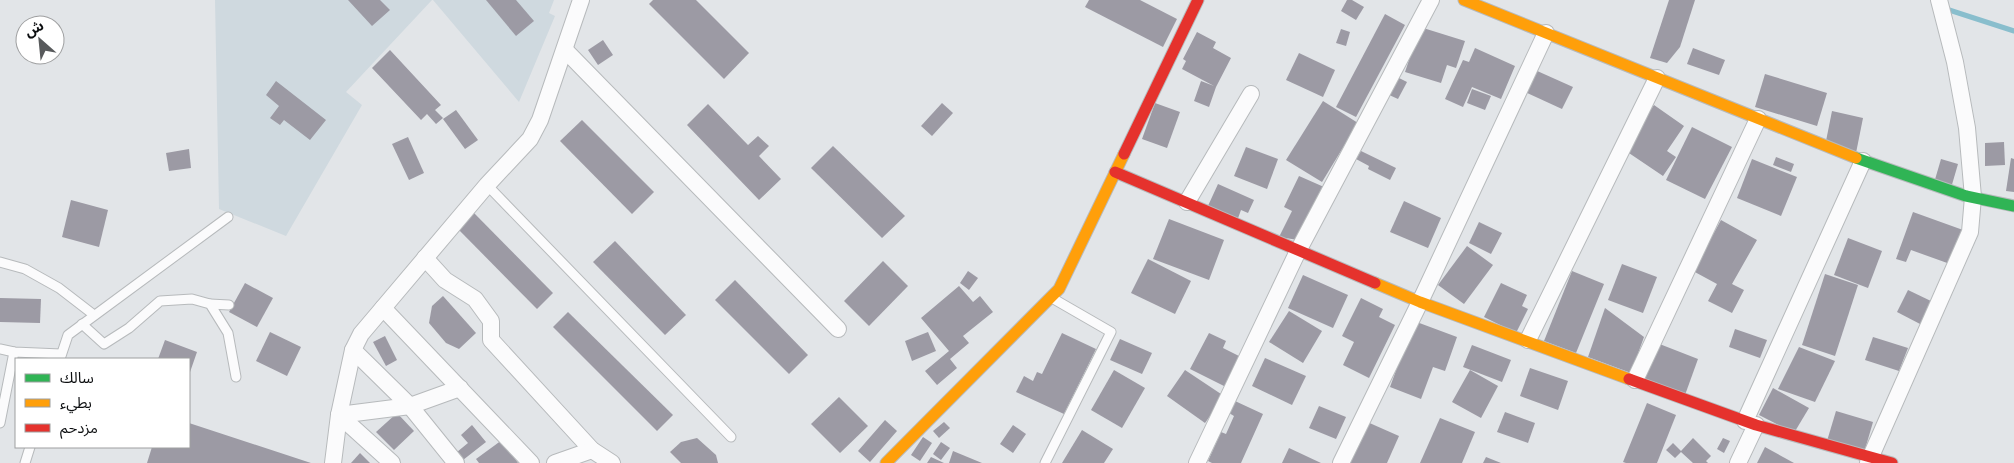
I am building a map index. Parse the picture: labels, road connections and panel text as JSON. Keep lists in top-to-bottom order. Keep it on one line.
{"legend":["سالك","بطيء","مزدحم"],"north":"top left"}
